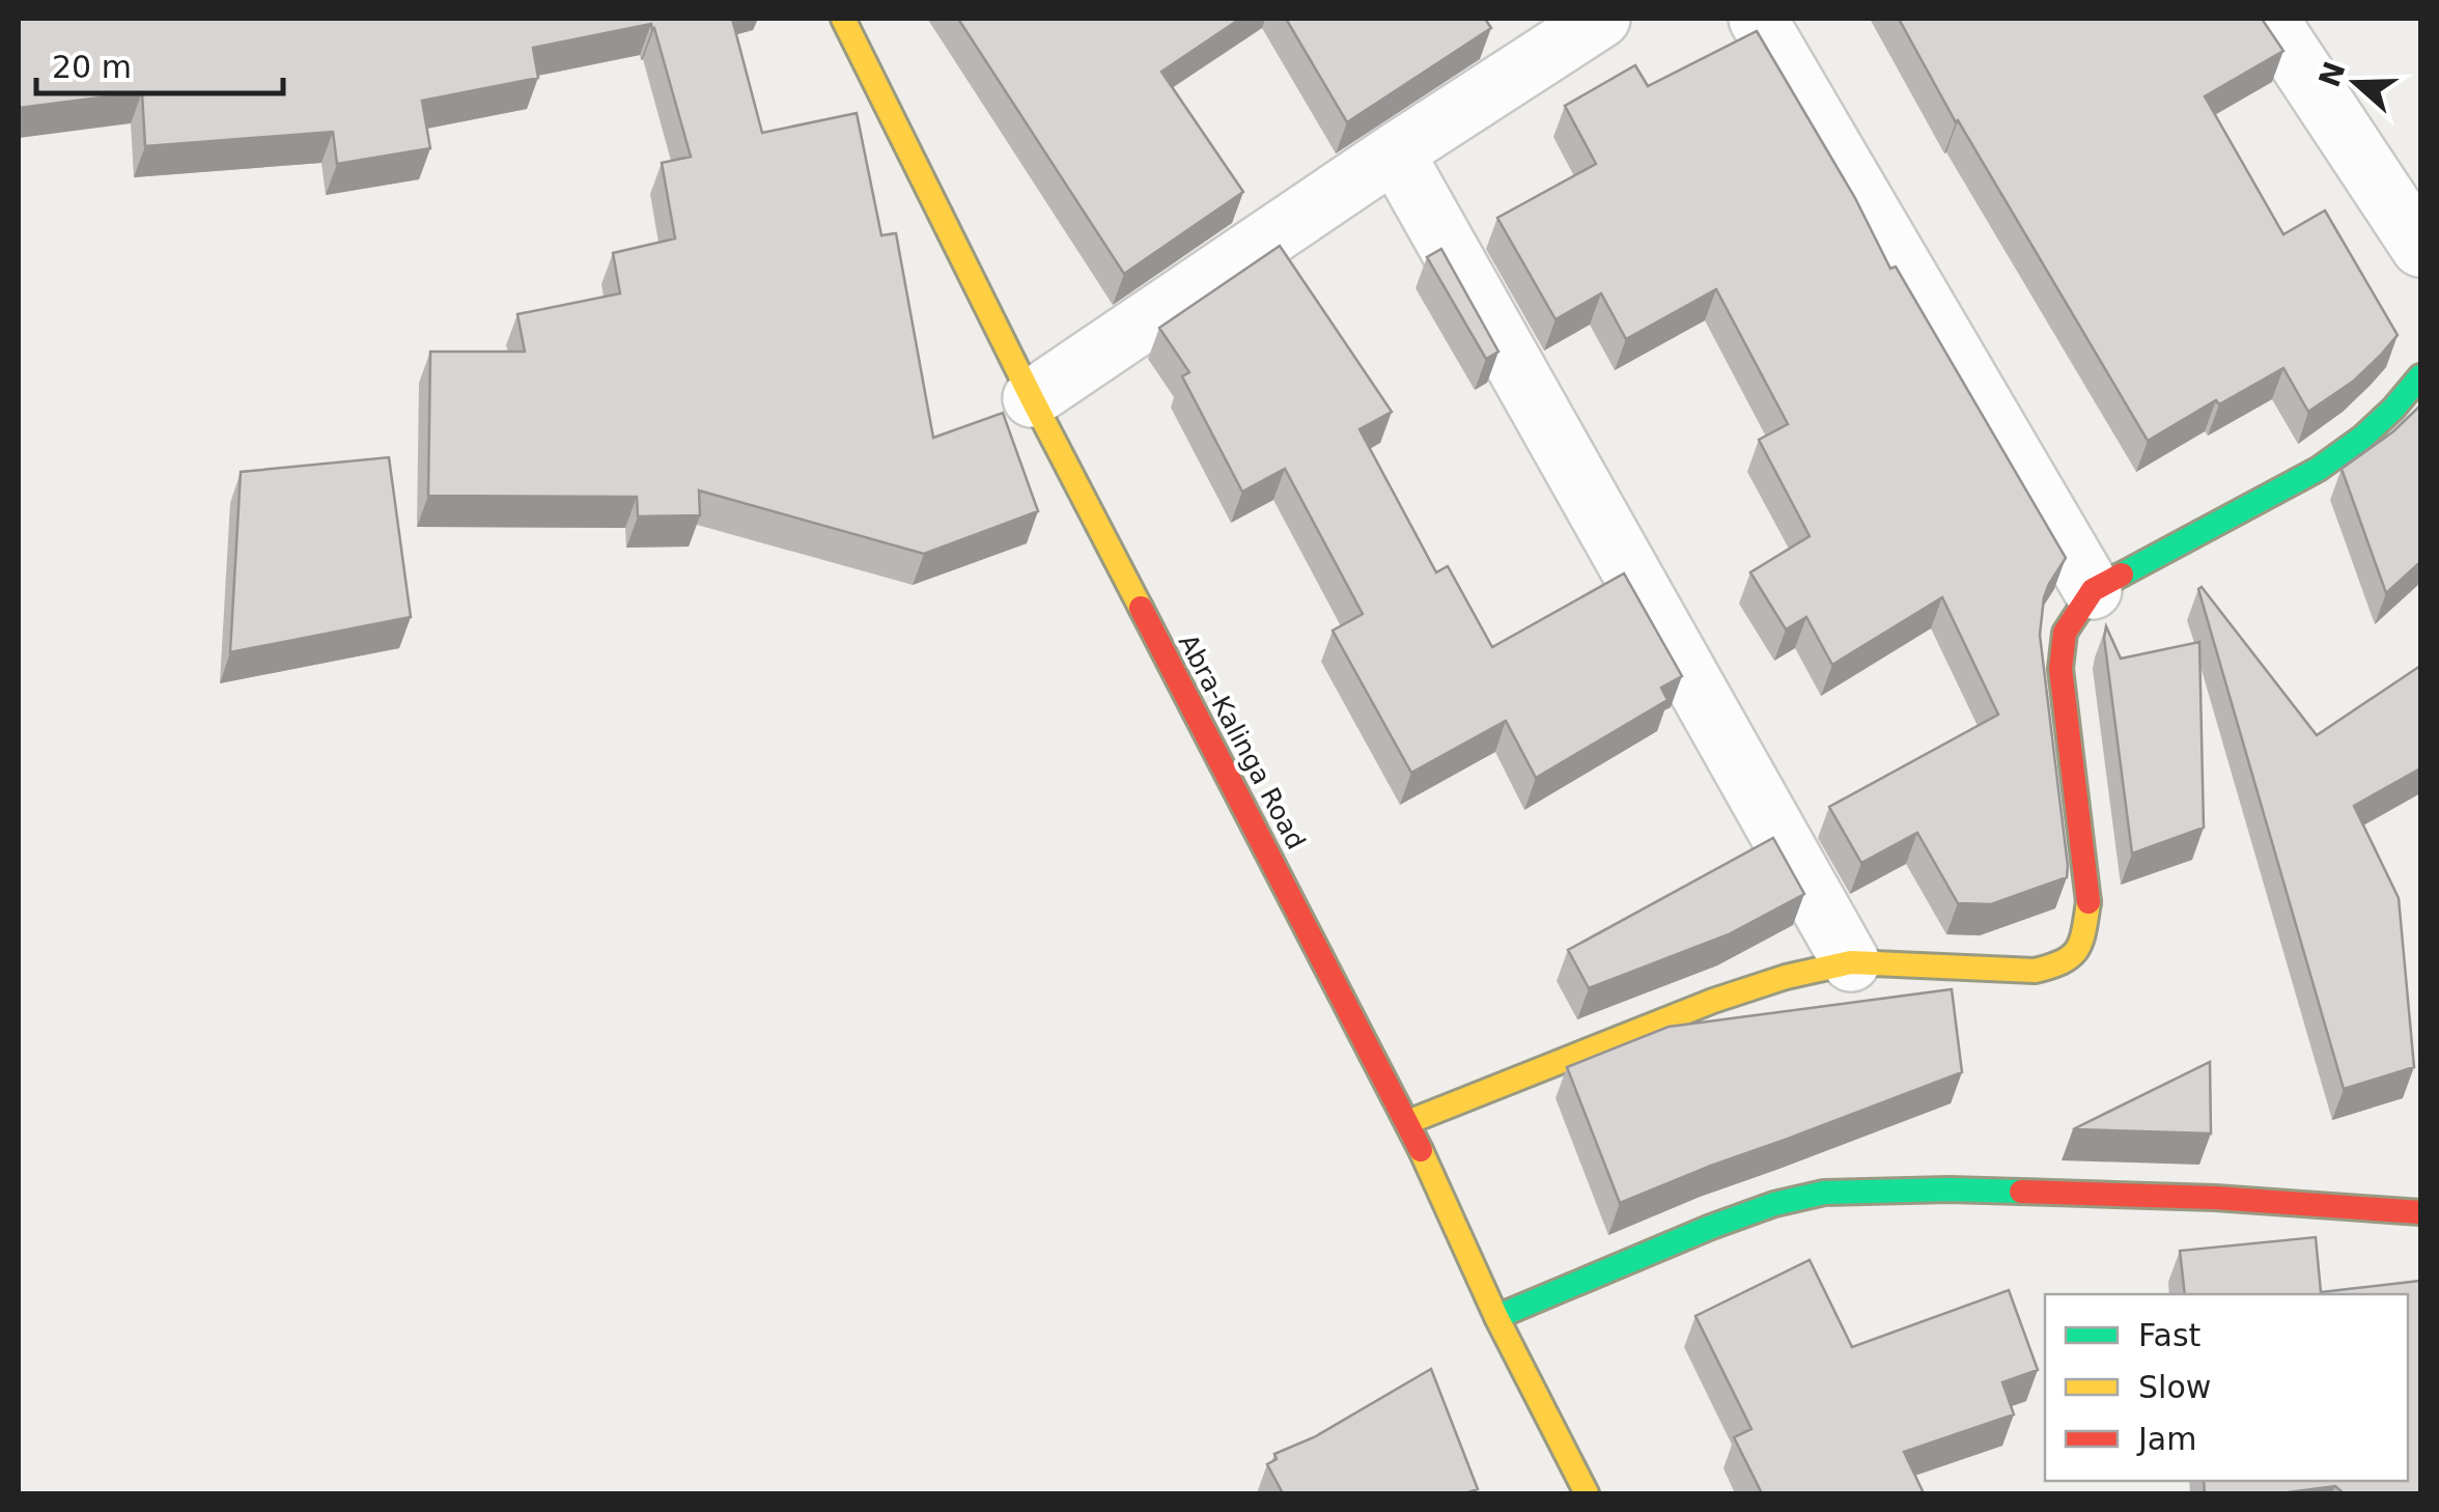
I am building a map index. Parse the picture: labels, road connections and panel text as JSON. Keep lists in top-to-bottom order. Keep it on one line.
{"streets":{"street":["Abra-Kalinga Road"]},"legend":["Fast","Slow","Jam"],"scale_bar":"20 m","north":"left"}
